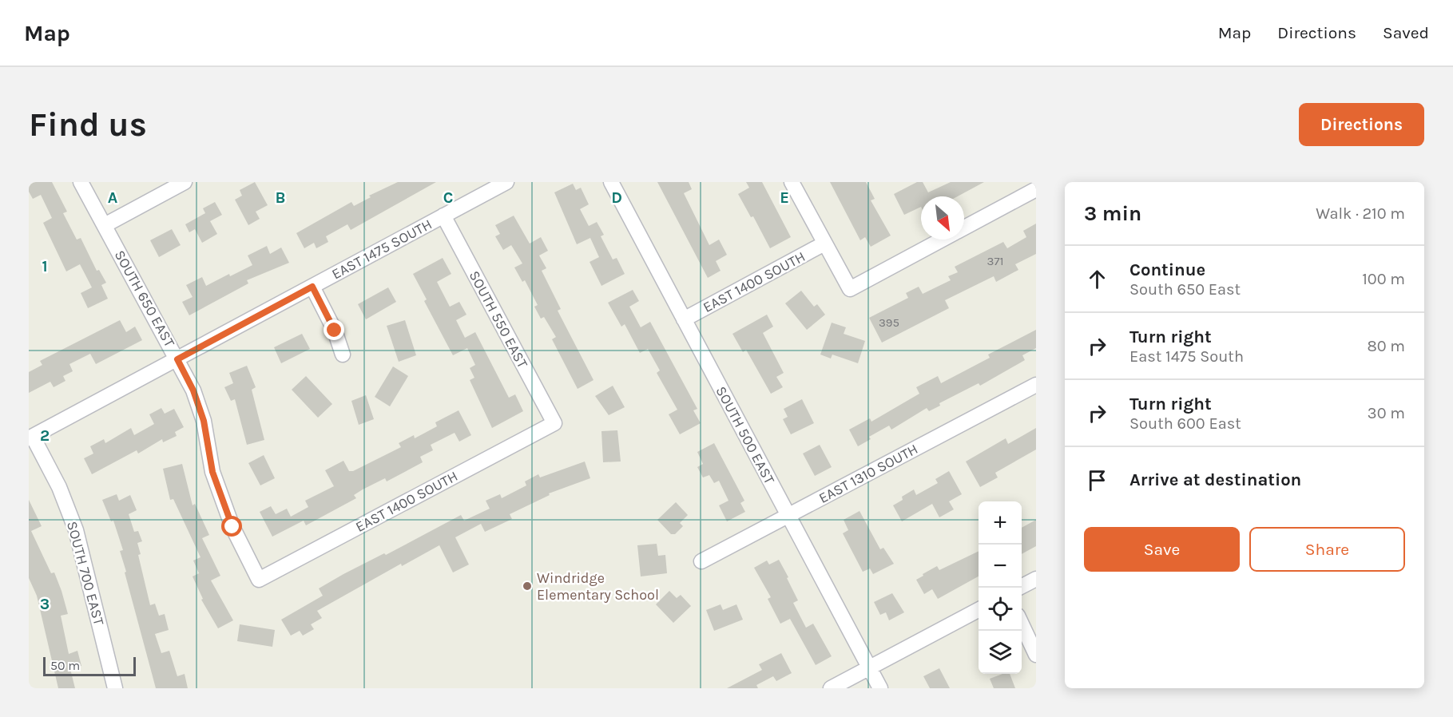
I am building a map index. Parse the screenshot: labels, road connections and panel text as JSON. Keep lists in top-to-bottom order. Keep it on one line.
{"streets":{"street":["EAST 1475 SOUTH","EAST 1400 SOUTH","SOUTH 650 EAST","SOUTH 550 EAST","SOUTH 500 EAST","EAST 1310 SOUTH","SOUTH 700 EAST"]},"crossings":[["EAST 1475 SOUTH","SOUTH 650 EAST"],["EAST 1475 SOUTH","SOUTH 550 EAST"],["EAST 1475 SOUTH","SOUTH 700 EAST"],["EAST 1400 SOUTH","SOUTH 650 EAST"],["EAST 1400 SOUTH","SOUTH 550 EAST"],["EAST 1400 SOUTH","SOUTH 500 EAST"],["SOUTH 500 EAST","EAST 1310 SOUTH"]],"places":["Windridge Elementary School"],"house_numbers":["371","395"],"scale_bar":"50 m","north":"bottom right","page":{"header":"Map","nav":["Map","Directions","Saved"],"buttons":["Directions",["Save","Share"]],"title":"Find us","heading":["3 min","Walk · 210 m"],"list":[["Continue","South 650 East","100 m"],["Turn right","East 1475 South","80 m"],["Turn right","South 600 East","30 m"],"Arrive at destination"],"map_buttons":["+","−"],"scale":"50 m"},"grid":{"columns":["A","B","C","D","E"],"rows":["1","2","3"]}}
